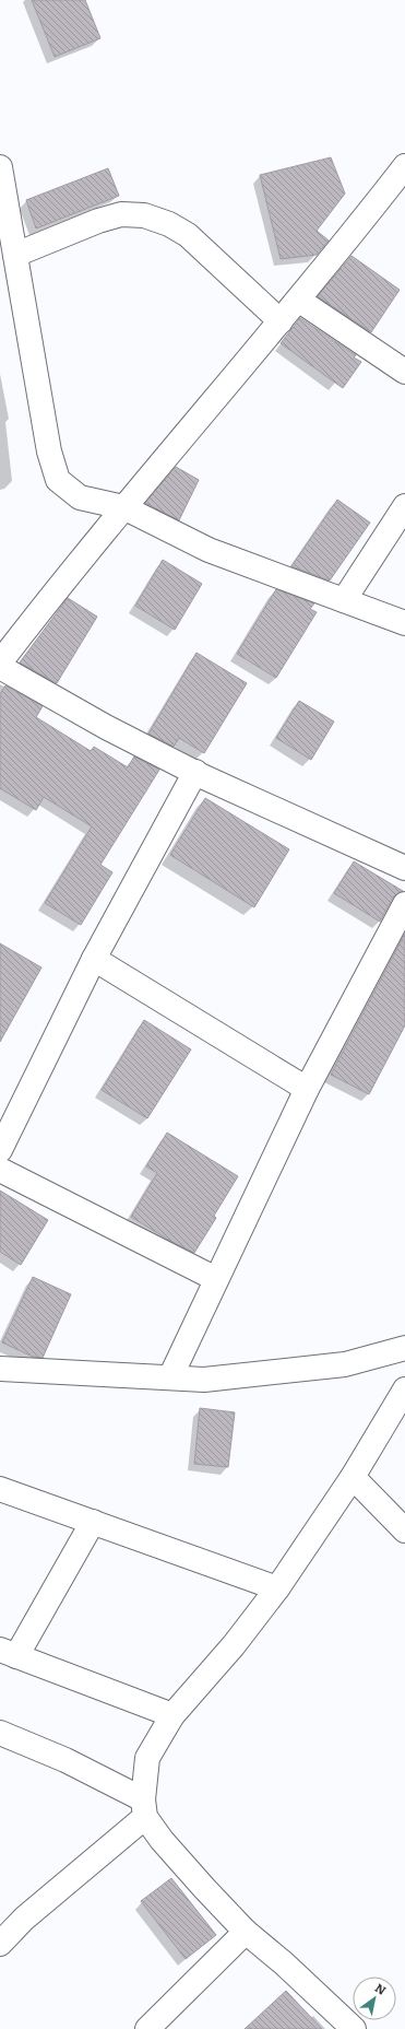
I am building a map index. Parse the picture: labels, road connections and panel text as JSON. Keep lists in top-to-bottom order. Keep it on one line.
{"north":"top right"}
